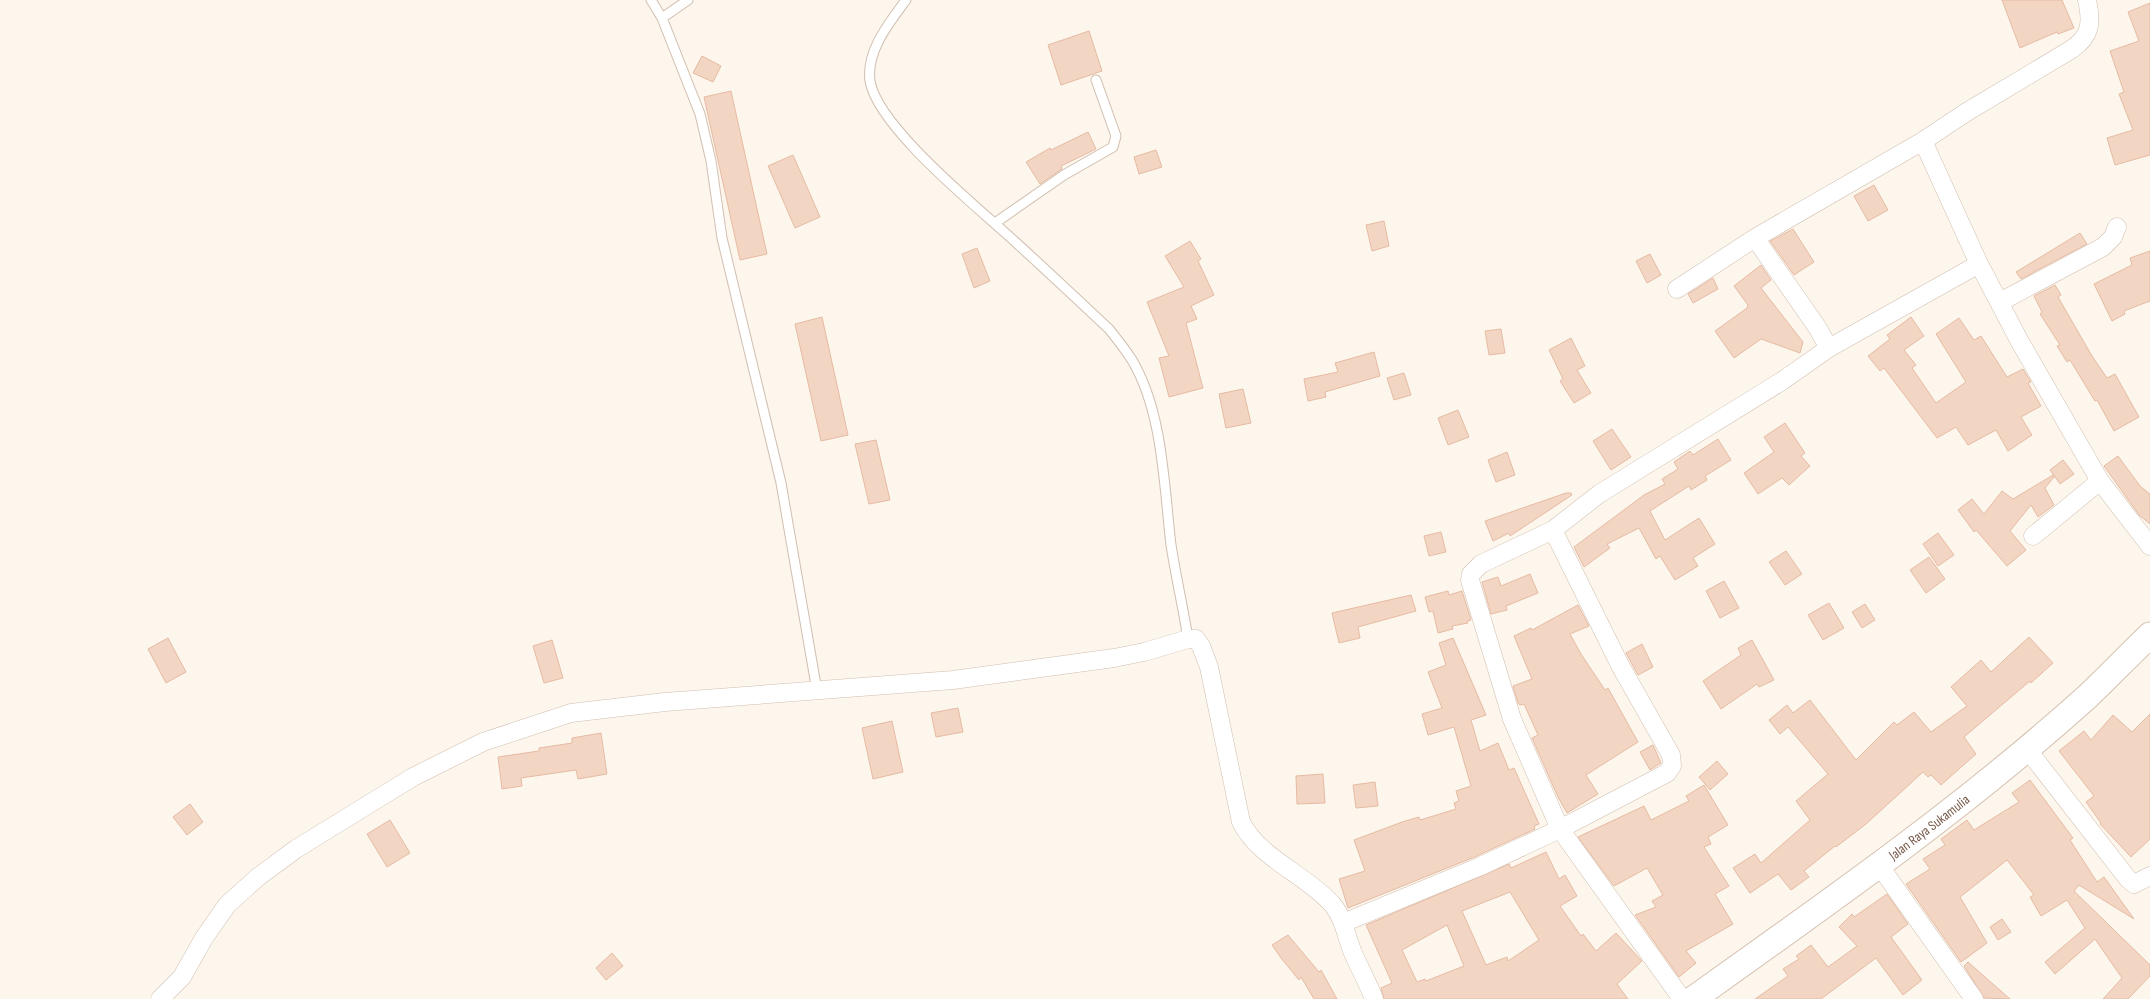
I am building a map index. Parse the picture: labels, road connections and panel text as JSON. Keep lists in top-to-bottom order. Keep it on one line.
{"streets":{"main road":["Jalan Raya Sukamulia"]}}
